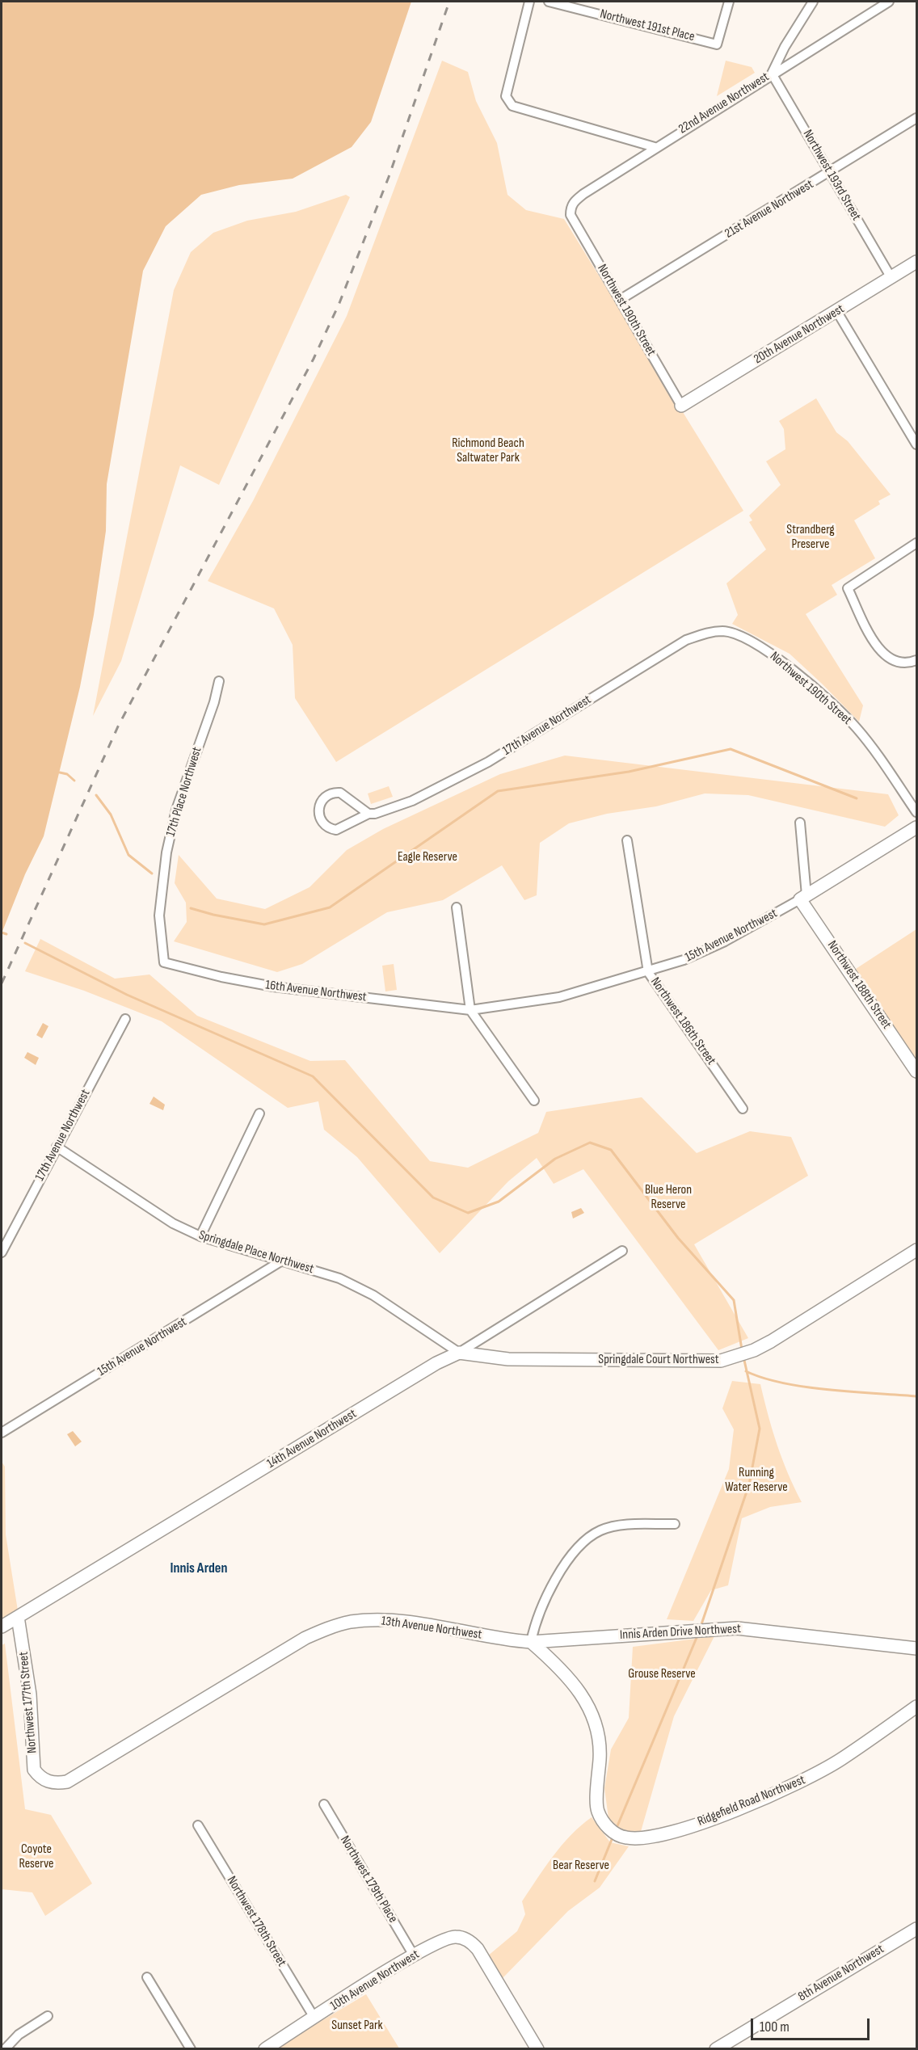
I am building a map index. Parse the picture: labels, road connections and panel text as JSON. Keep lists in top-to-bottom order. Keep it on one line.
{"streets":{"street":["Northwest 191st Place","22nd Avenue Northwest","Northwest 193rd Street","21st Avenue Northwest","Northwest 190th Street","20th Avenue Northwest","17th Avenue Northwest","17th Place Northwest","15th Avenue Northwest","Northwest 188th Street","16th Avenue Northwest","Northwest 186th Street","Springdale Place Northwest","Springdale Court Northwest","14th Avenue Northwest","13th Avenue Northwest","Innis Arden Drive Northwest","Northwest 177th Street","Ridgefield Road Northwest","Northwest 179th Place","Northwest 178th Street","8th Avenue Northwest","10th Avenue Northwest"]},"crossings":[["22nd Avenue Northwest","Northwest 193rd Street"],["22nd Avenue Northwest","Northwest 190th Street"],["Northwest 193rd Street","21st Avenue Northwest"],["Northwest 193rd Street","20th Avenue Northwest"],["21st Avenue Northwest","Northwest 190th Street"],["Northwest 190th Street","20th Avenue Northwest"],["Northwest 190th Street","17th Avenue Northwest"],["17th Avenue Northwest","Springdale Place Northwest"],["17th Place Northwest","16th Avenue Northwest"],["15th Avenue Northwest","Northwest 188th Street"],["15th Avenue Northwest","16th Avenue Northwest"],["15th Avenue Northwest","Northwest 186th Street"],["15th Avenue Northwest","Springdale Place Northwest"],["Springdale Place Northwest","Springdale Court Northwest"],["Springdale Place Northwest","14th Avenue Northwest"],["Springdale Court Northwest","14th Avenue Northwest"],["14th Avenue Northwest","Northwest 177th Street"],["13th Avenue Northwest","Innis Arden Drive Northwest"],["13th Avenue Northwest","Northwest 177th Street"],["13th Avenue Northwest","Ridgefield Road Northwest"],["Innis Arden Drive Northwest","Ridgefield Road Northwest"],["Northwest 179th Place","10th Avenue Northwest"],["Northwest 178th Street","10th Avenue Northwest"]],"districts":["Innis Arden"],"parks":["Richmond Beach Saltwater Park","Strandberg Preserve","Eagle Reserve","Blue Heron Reserve","Running Water Reserve","Grouse Reserve","Coyote Reserve","Bear Reserve","Sunset Park"],"scale_bar":"100 m"}
